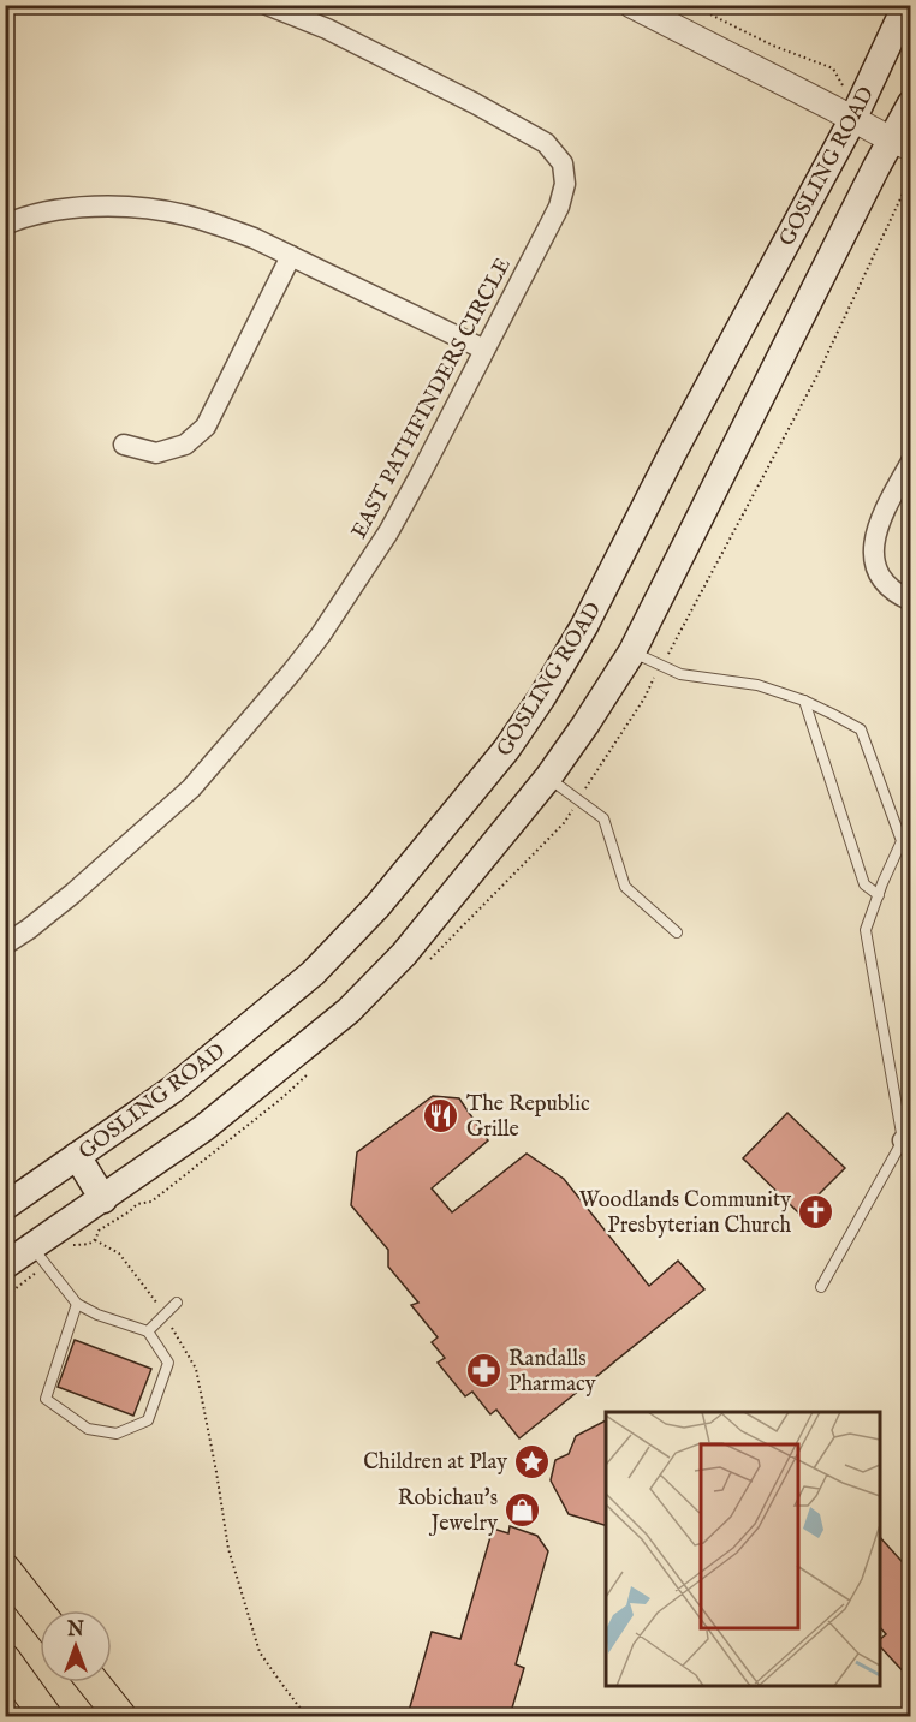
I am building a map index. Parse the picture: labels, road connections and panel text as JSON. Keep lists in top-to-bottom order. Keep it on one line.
{"streets":{"main road":["GOSLING ROAD"],"street":["EAST PATHFINDERS CIRCLE"]},"places":{"restaurant":["The Republic Grille"],"church":["Woodlands Community Presbyterian Church"],"pharmacy":["Randalls Pharmacy"],"place":["Children at Play"],"shop":["Robichau's Jewelry"]},"north":"top"}
